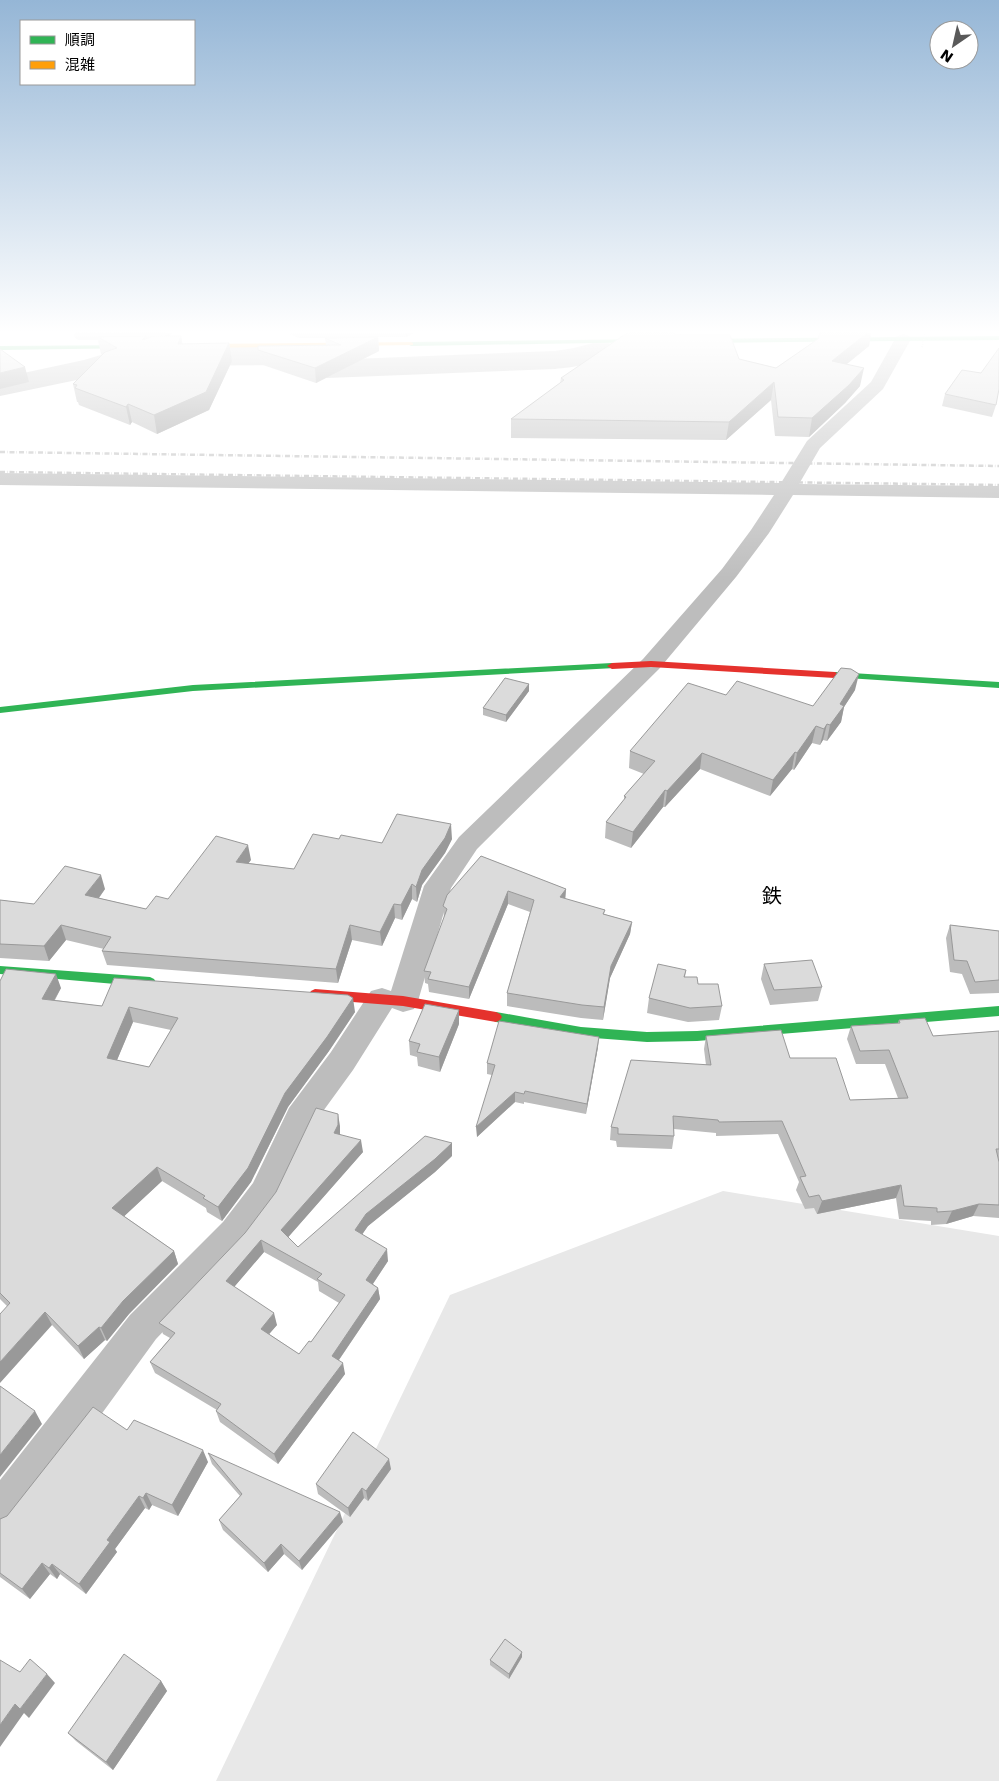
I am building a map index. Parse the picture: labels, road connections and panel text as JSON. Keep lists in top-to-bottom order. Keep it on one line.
{"districts":["鉄"],"legend":["順調","混雑"],"north":"bottom left"}
